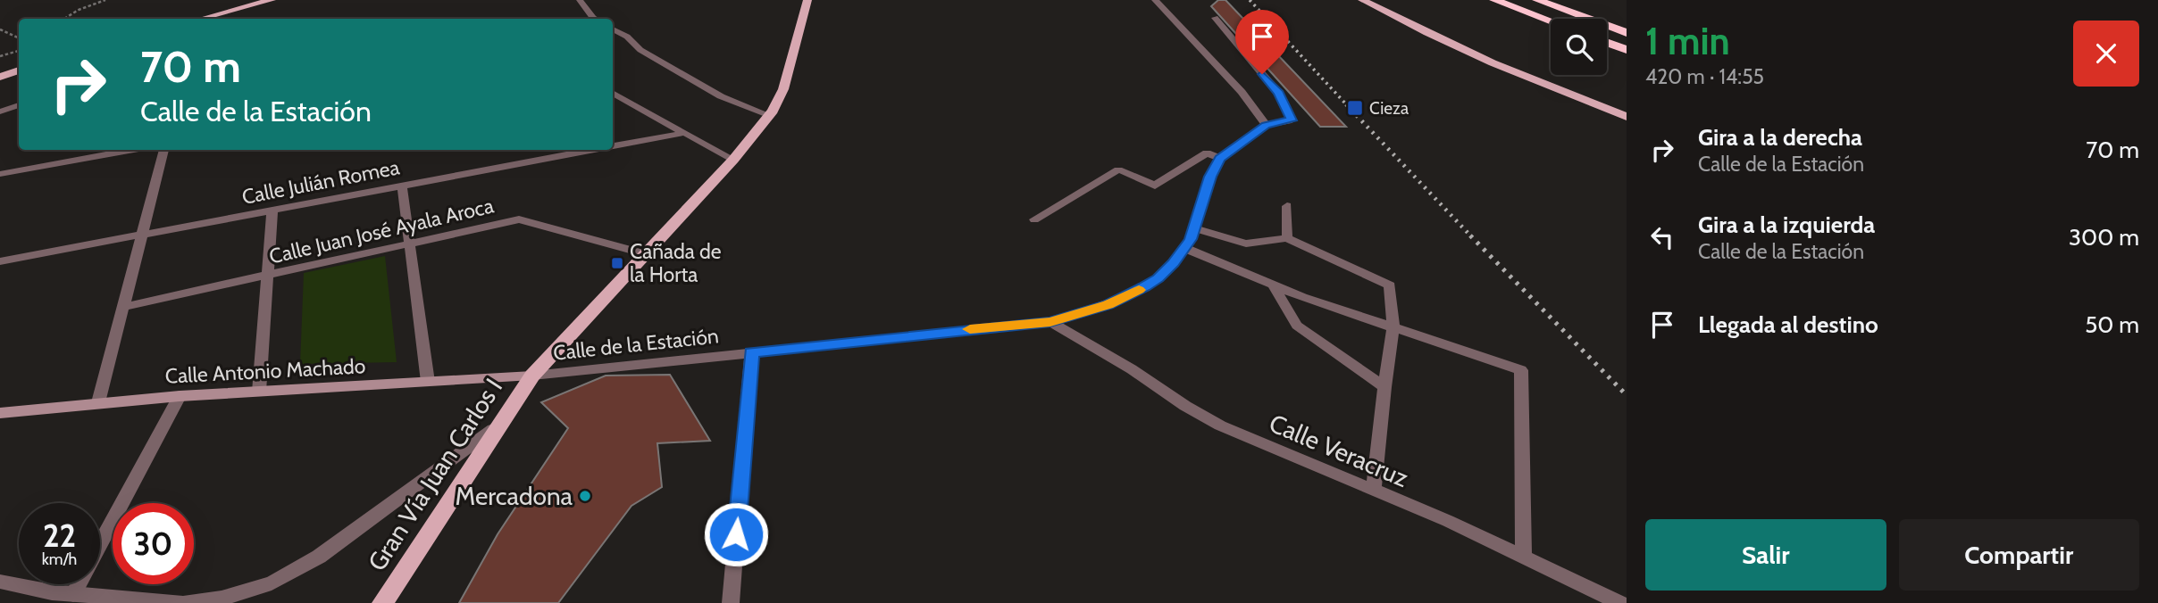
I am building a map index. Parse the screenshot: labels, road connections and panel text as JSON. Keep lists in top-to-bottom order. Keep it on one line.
{"streets":{"main road":["Calle Antonio Machado","Gran Vía Juan Carlos I"],"street":["Calle Julián Romea","Calle Juan José Ayala Aroca","Calle de la Estación","Calle Veracruz"]},"crossings":[["Calle Juan José Ayala Aroca","Gran Vía Juan Carlos I"],["Calle de la Estación","Calle Antonio Machado"],["Calle de la Estación","Calle Veracruz"],["Calle de la Estación","Gran Vía Juan Carlos I"],["Calle Antonio Machado","Gran Vía Juan Carlos I"]],"places":{"transit":["Cieza","Cañada de la Horta"],"other":["Mercadona"]},"page":{"heading":["1 min","420 m · 14:55"],"turn":["70 m","Calle de la Estación"],"list":[{"name":"Gira a la derecha","note":"Calle de la Estación","value":"70 m"},{"name":"Gira a la izquierda","note":"Calle de la Estación","value":"300 m"},{"name":"Llegada al destino","value":"50 m"}],"speed":"22 km/h","limit":"30","buttons":["Salir","Compartir"]}}
